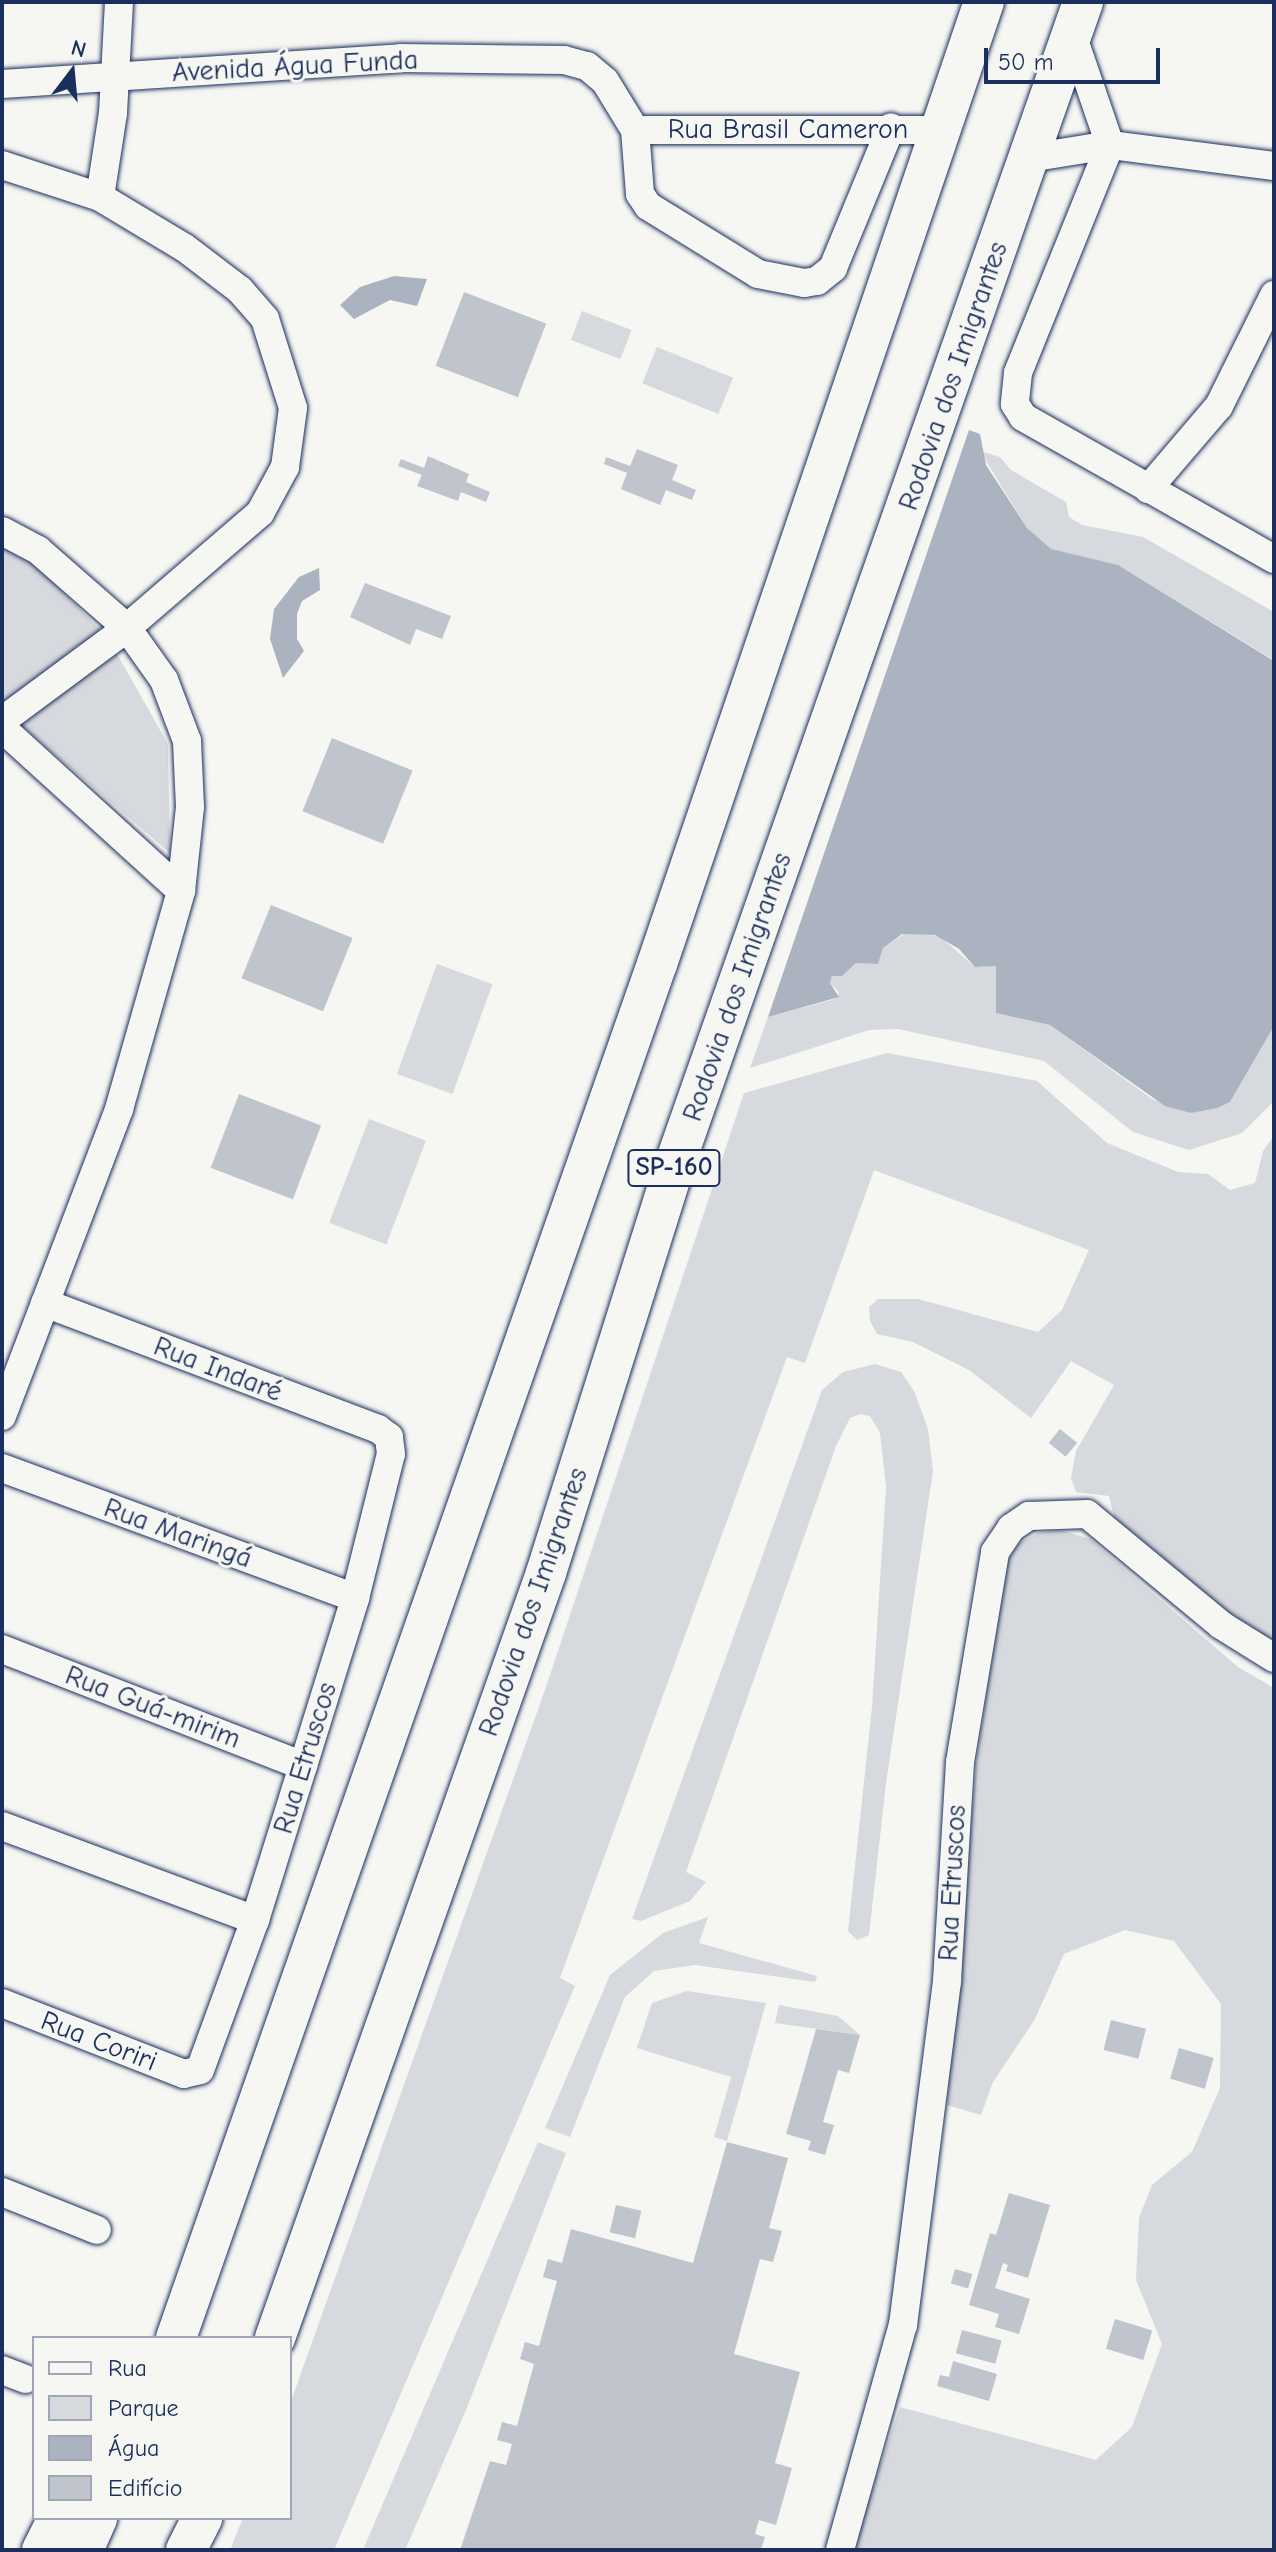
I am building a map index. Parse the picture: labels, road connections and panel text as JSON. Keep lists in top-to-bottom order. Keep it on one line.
{"streets":{"highway":["Rodovia dos Imigrantes","SP-160"],"street":["Avenida Água Funda","Rua Brasil Cameron","Rua Indaré","Rua Maringá","Rua Guá-mirim","Rua Etruscos","Rua Coriri"]},"crossings":[["Avenida Água Funda","Rua Brasil Cameron"],["Rua Brasil Cameron","SP-160"],["Rua Indaré","Rua Etruscos"],["Rua Maringá","Rua Etruscos"],["Rua Guá-mirim","Rua Etruscos"],["Rua Etruscos","Rua Coriri"]],"legend":["Rua","Parque","Água","Edifício"],"scale_bar":"50 m","north":"top"}
